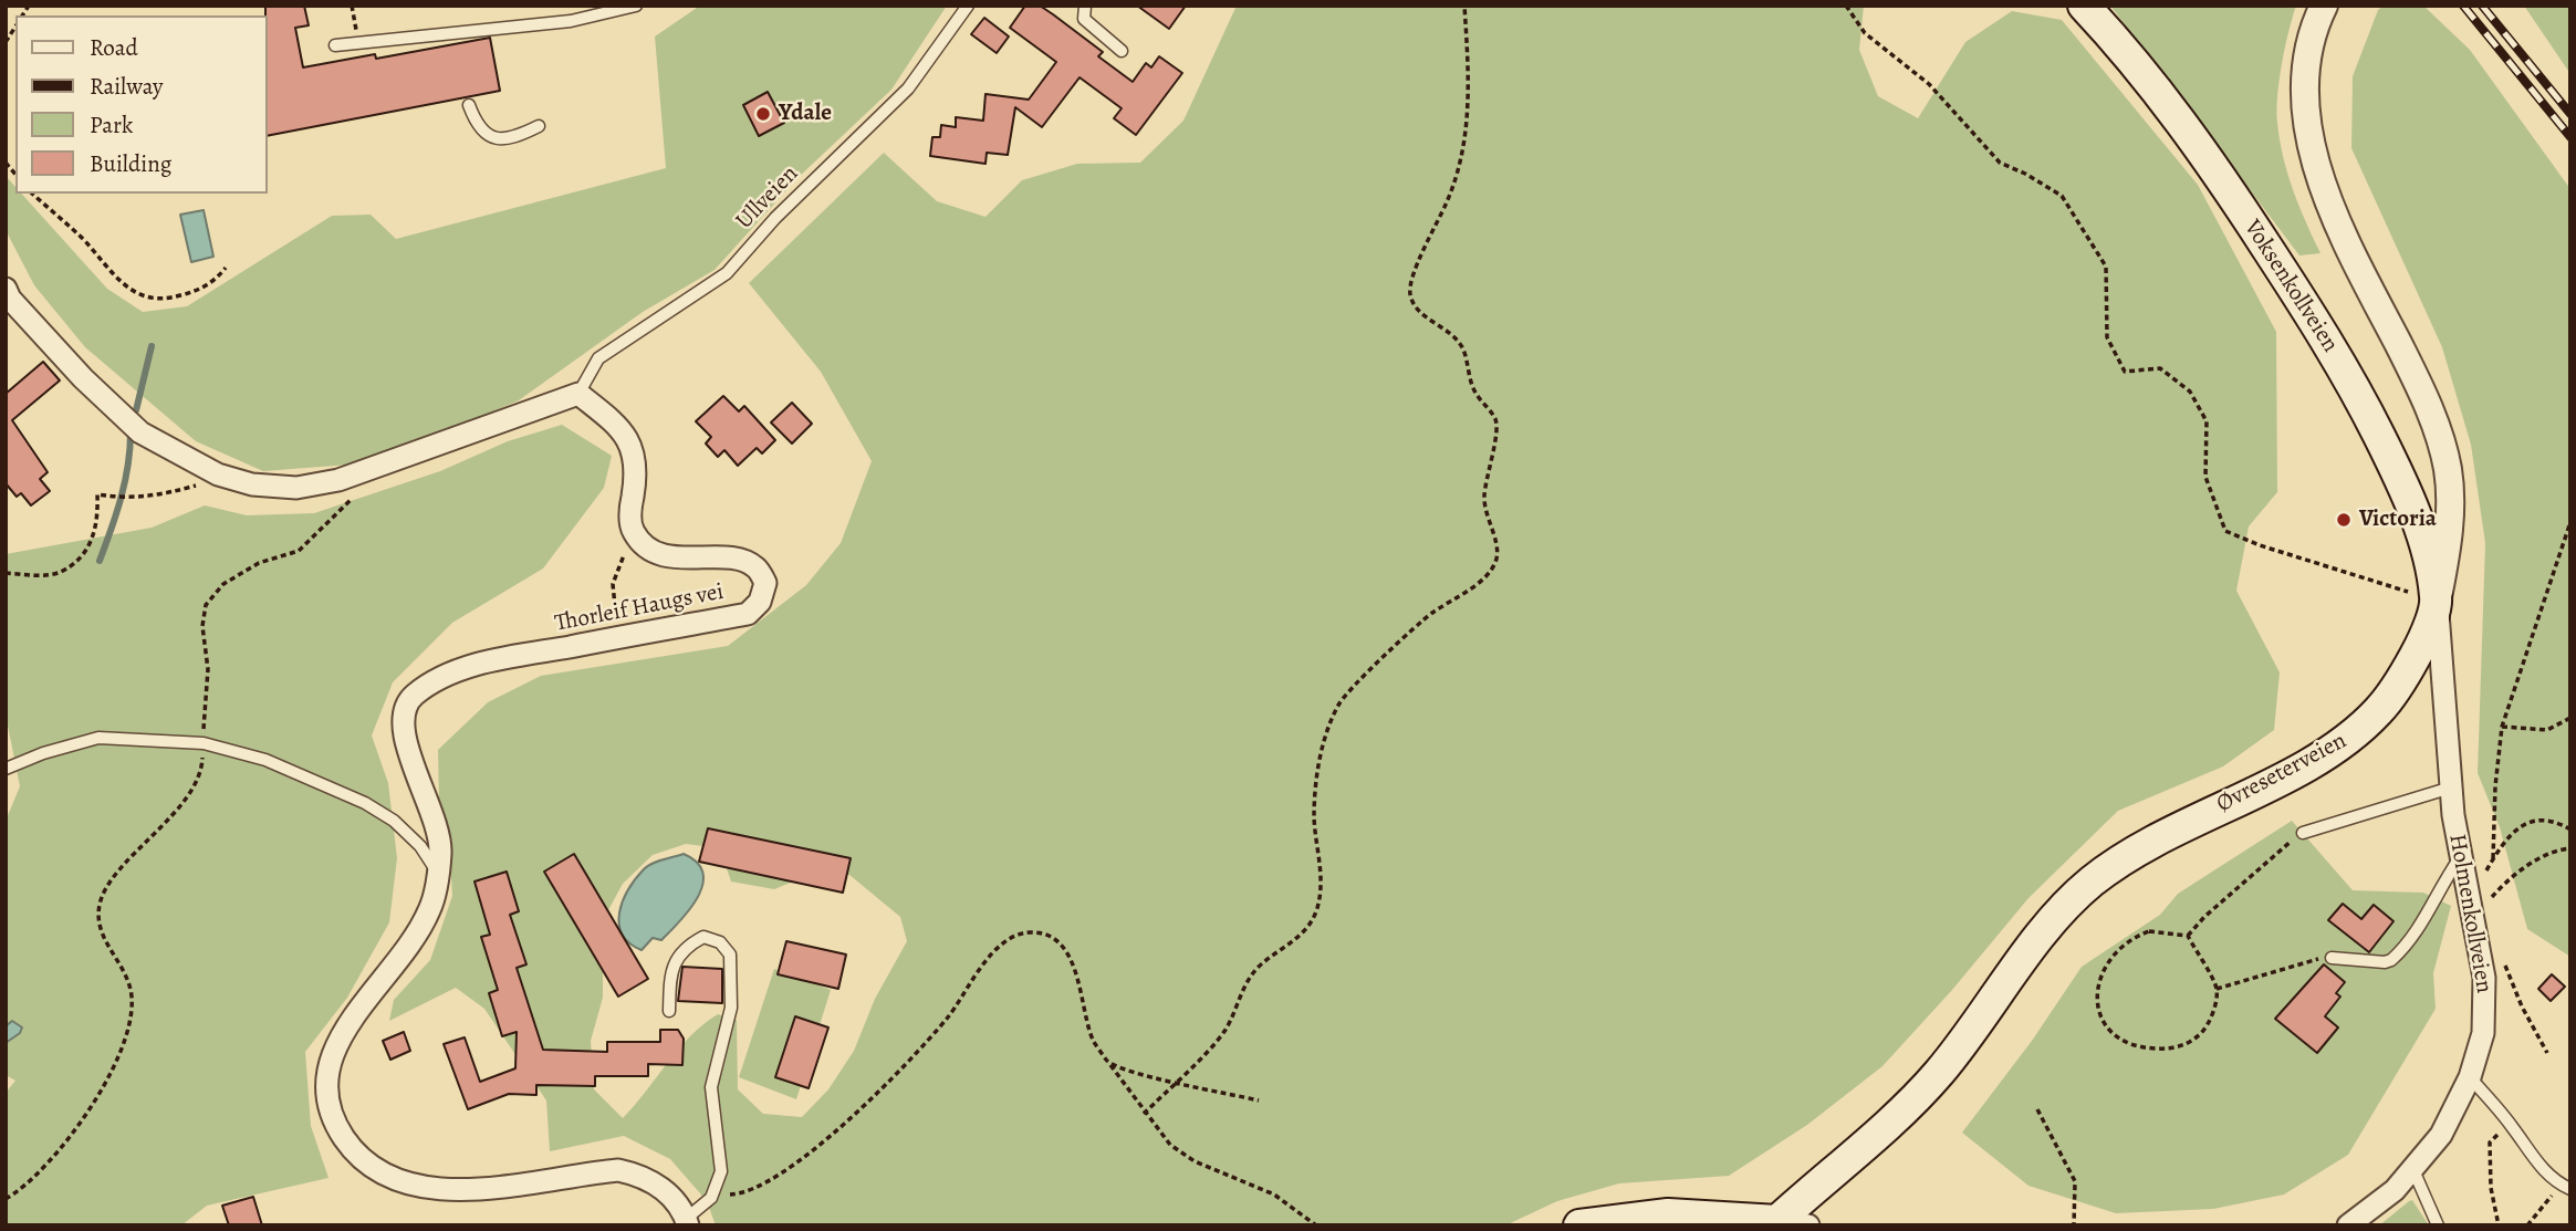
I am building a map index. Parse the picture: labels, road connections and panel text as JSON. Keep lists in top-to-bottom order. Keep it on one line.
{"streets":{"main road":["Voksenkollveien","Øvreseterveien"],"street":["Thorleif Haugs vei","Holmenkollveien"],"lane":["Ullveien"]},"crossings":[["Voksenkollveien","Øvreseterveien"],["Voksenkollveien","Holmenkollveien"],["Øvreseterveien","Holmenkollveien"]],"places":["Ydale","Victoria"],"legend":["Road","Railway","Park","Building"]}
